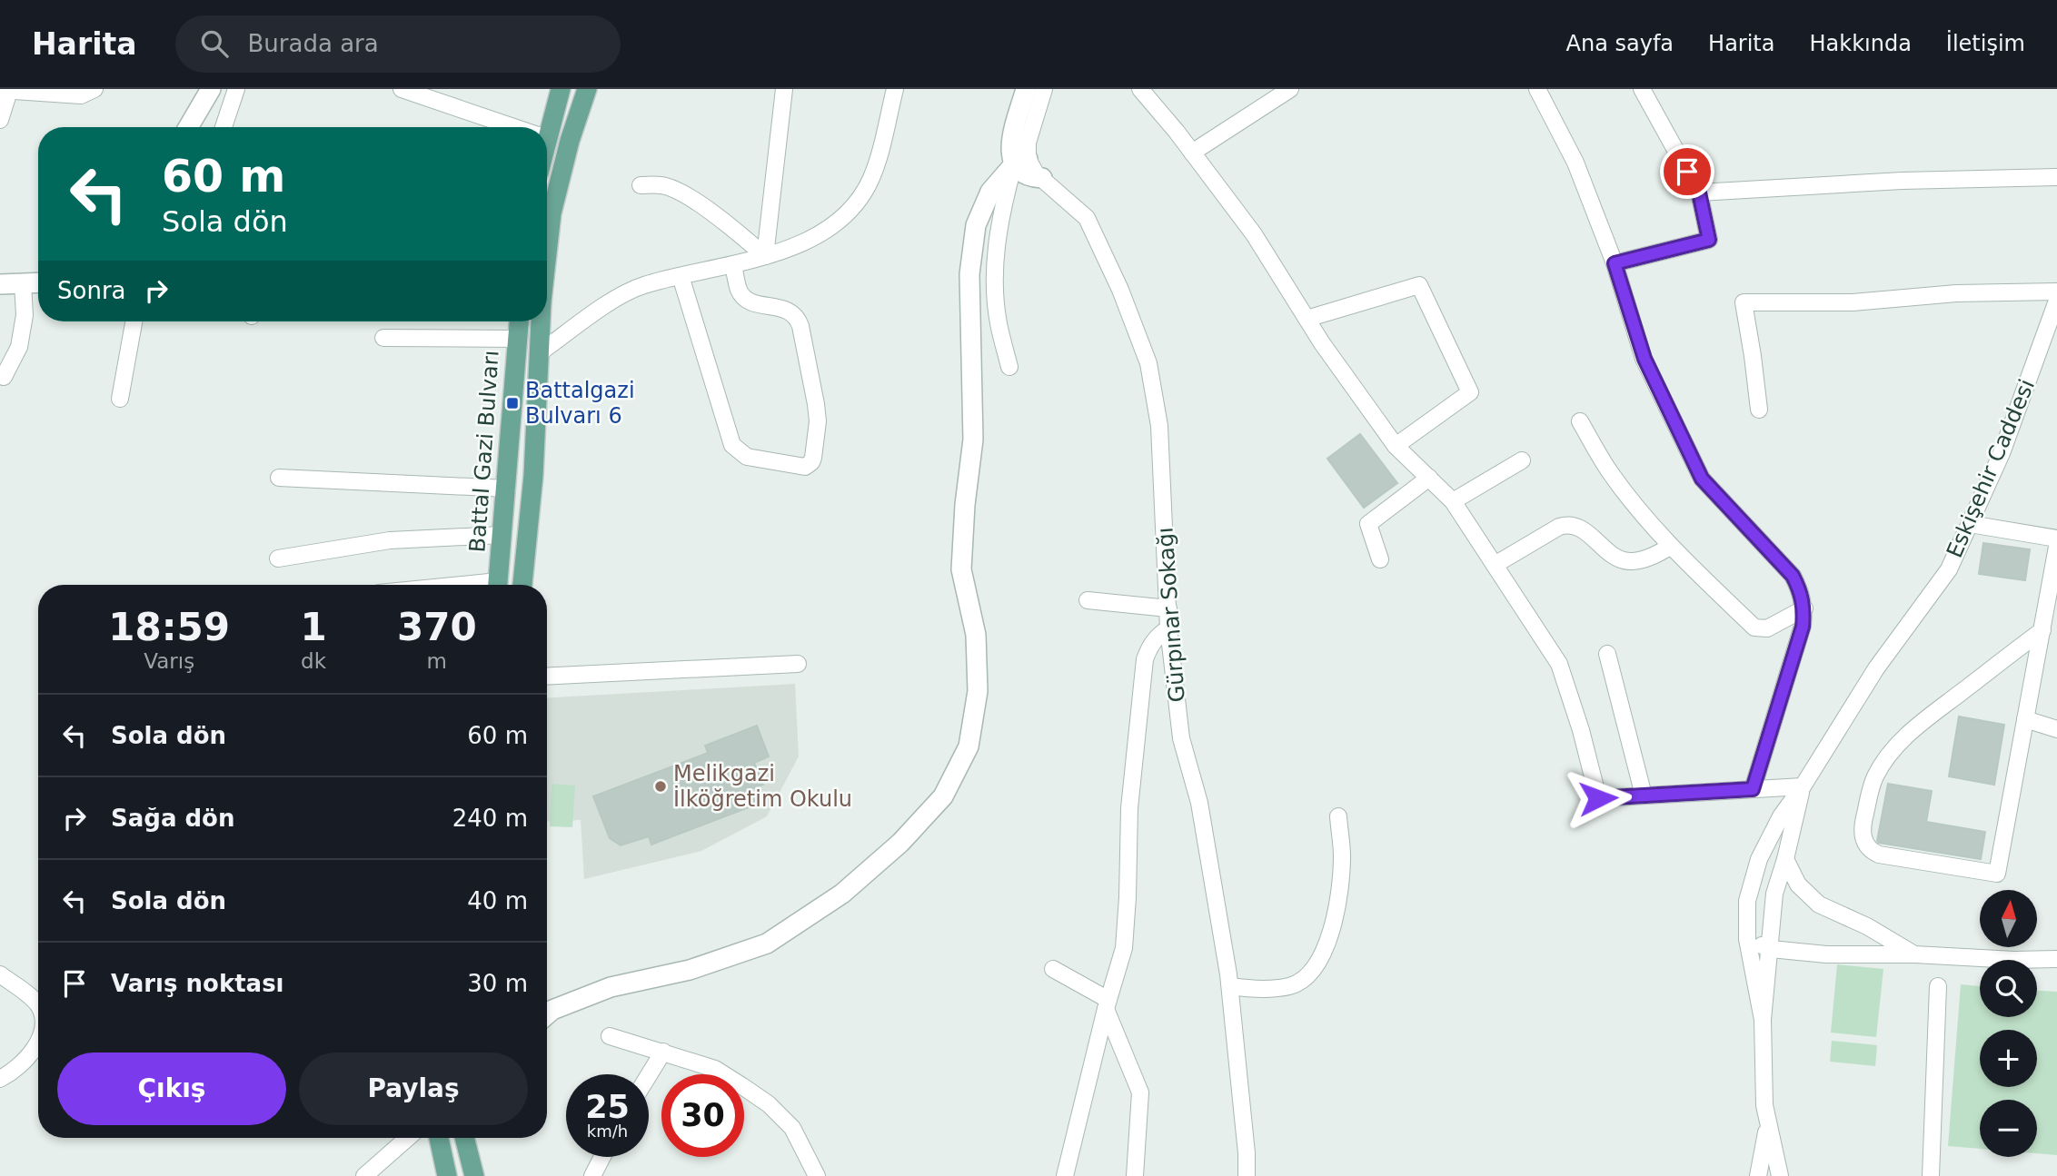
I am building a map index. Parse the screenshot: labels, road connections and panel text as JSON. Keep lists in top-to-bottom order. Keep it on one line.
{"streets":{"main road":["Battal Gazi Bulvarı"],"street":["Eskişehir Caddesi","Gürpınar Sokağı"]},"places":{"transit":["Battalgazi Bulvarı 6"],"other":["Melikgazi İlköğretim Okulu"]},"north":"top","page":{"header":"Harita","search":"Burada ara","nav":["Ana sayfa","Harita","Hakkında","İletişim"],"turn":["60 m","Sola dön"],"then":"Sonra","eta":["18:59","Varış","1","dk","370","m"],"list":[{"name":"Sola dön","value":"60 m"},{"name":"Sağa dön","value":"240 m"},{"name":"Sola dön","value":"40 m"},{"name":"Varış noktası","value":"30 m"}],"map_buttons":["+","−"],"buttons":["Çıkış","Paylaş"],"speed":"25 km/h","limit":"30"}}
